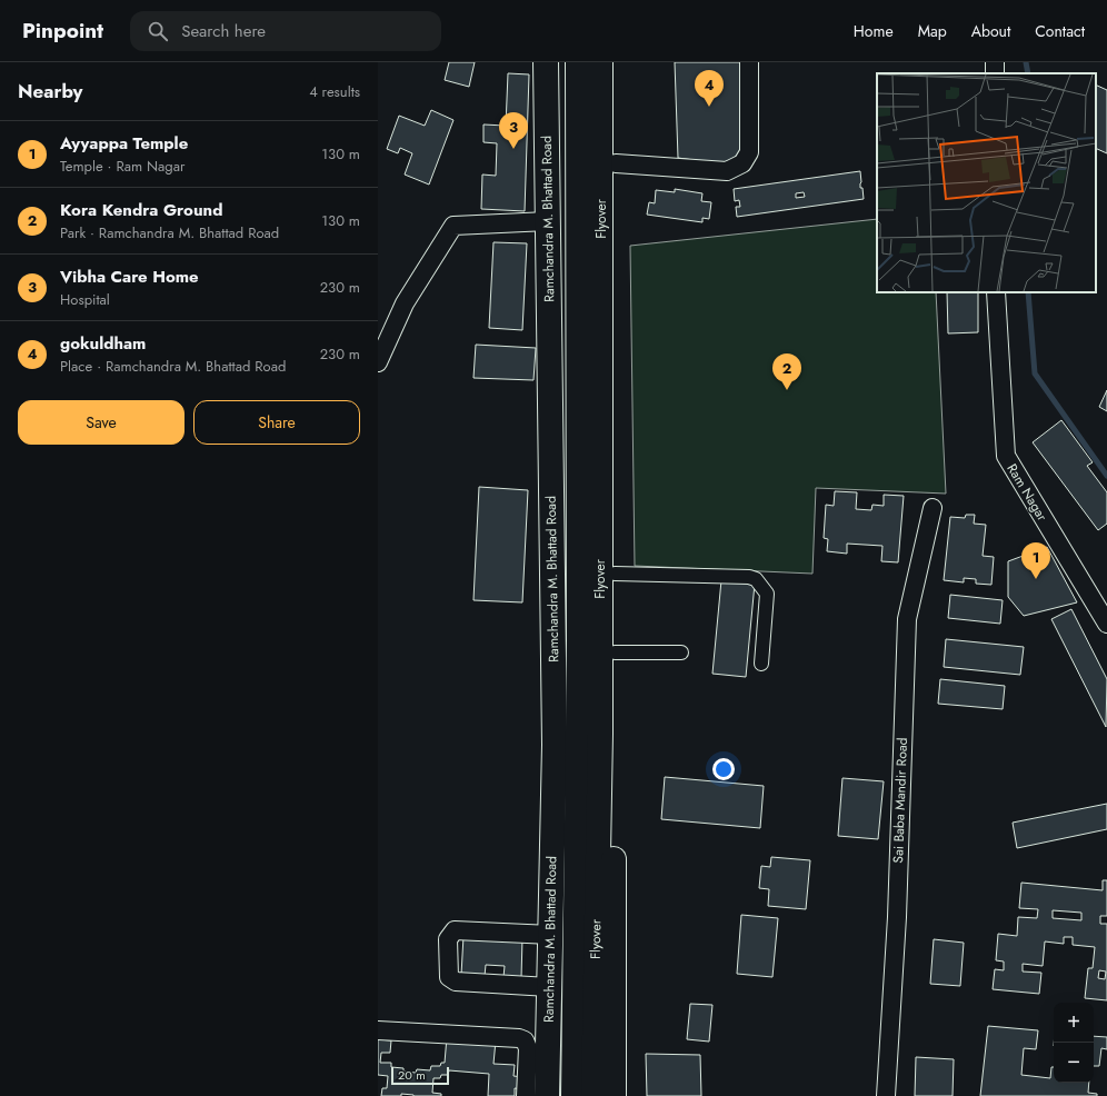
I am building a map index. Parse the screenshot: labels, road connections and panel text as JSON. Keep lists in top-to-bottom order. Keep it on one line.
{"streets":{"main road":["Ramchandra M. Bhattad Road","Flyover"],"street":["Ram Nagar","Sai Baba Mandir Road"]},"scale_bar":"20 m","page":{"header":"Pinpoint","search":"Search here","nav":["Home","Map","About","Contact"],"heading":["Nearby","4 results"],"pins":["4","3","2","1"],"list":[{"mark":"1","name":"Ayyappa Temple","note":"Temple · Ram Nagar","value":"130 m"},{"mark":"2","name":"Kora Kendra Ground","note":"Park · Ramchandra M. Bhattad Road","value":"130 m"},{"mark":"3","name":"Vibha Care Home","note":"Hospital","value":"230 m"},{"mark":"4","name":"gokuldham","note":"Place · Ramchandra M. Bhattad Road","value":"230 m"}],"buttons":["Save","Share"],"map_buttons":["+","−"],"scale":"20 m"}}
